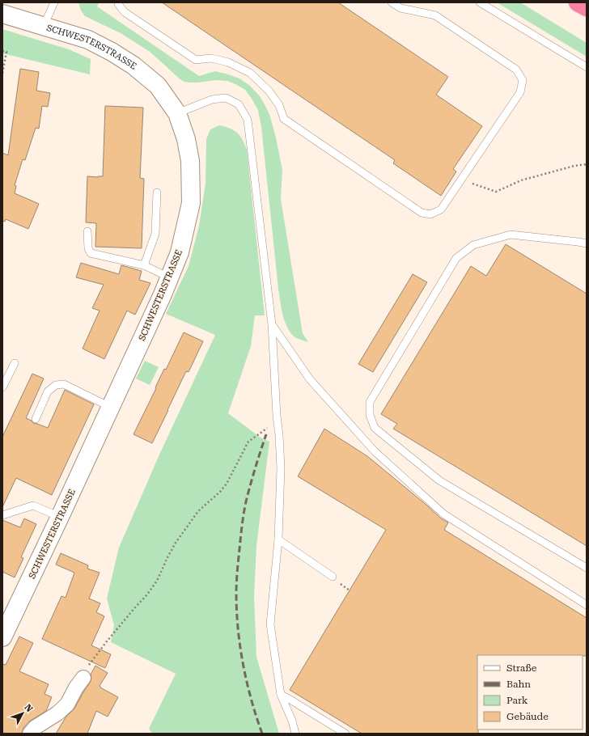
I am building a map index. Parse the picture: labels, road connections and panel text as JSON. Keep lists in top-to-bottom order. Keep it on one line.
{"streets":{"street":["SCHWESTERSTRASSE"]},"legend":["Straße","Bahn","Park","Gebäude"],"north":"top right"}
